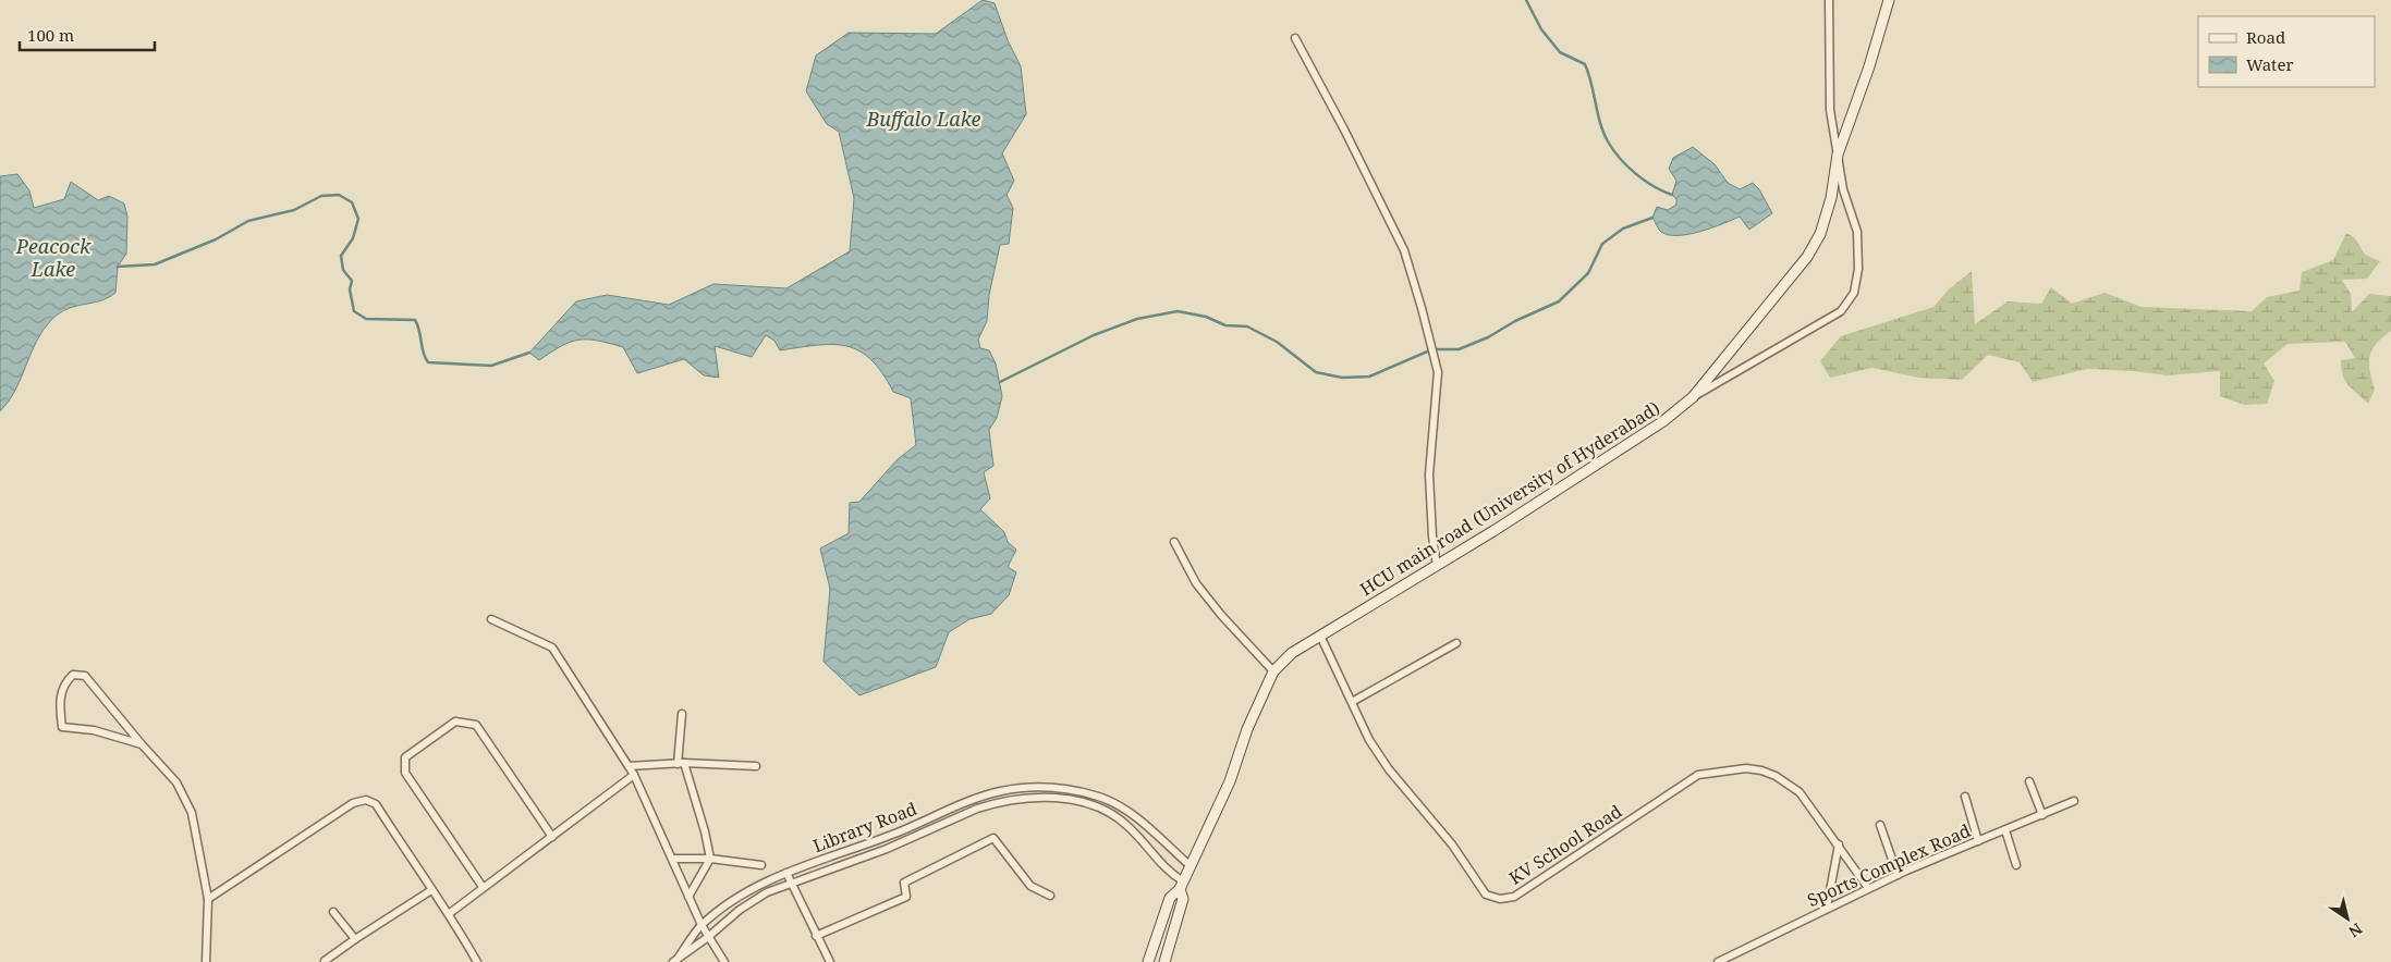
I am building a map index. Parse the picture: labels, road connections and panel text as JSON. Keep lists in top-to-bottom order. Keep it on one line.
{"streets":{"street":["HCU main road (University of Hyderabad)","Library Road","KV School Road","Sports Complex Road"]},"crossings":[["HCU main road (University of Hyderabad)","Library Road"],["HCU main road (University of Hyderabad)","KV School Road"],["KV School Road","Sports Complex Road"]],"water":["Buffalo Lake","Peacock Lake"],"legend":["Road","Water"],"scale_bar":"100 m","north":"bottom right"}
